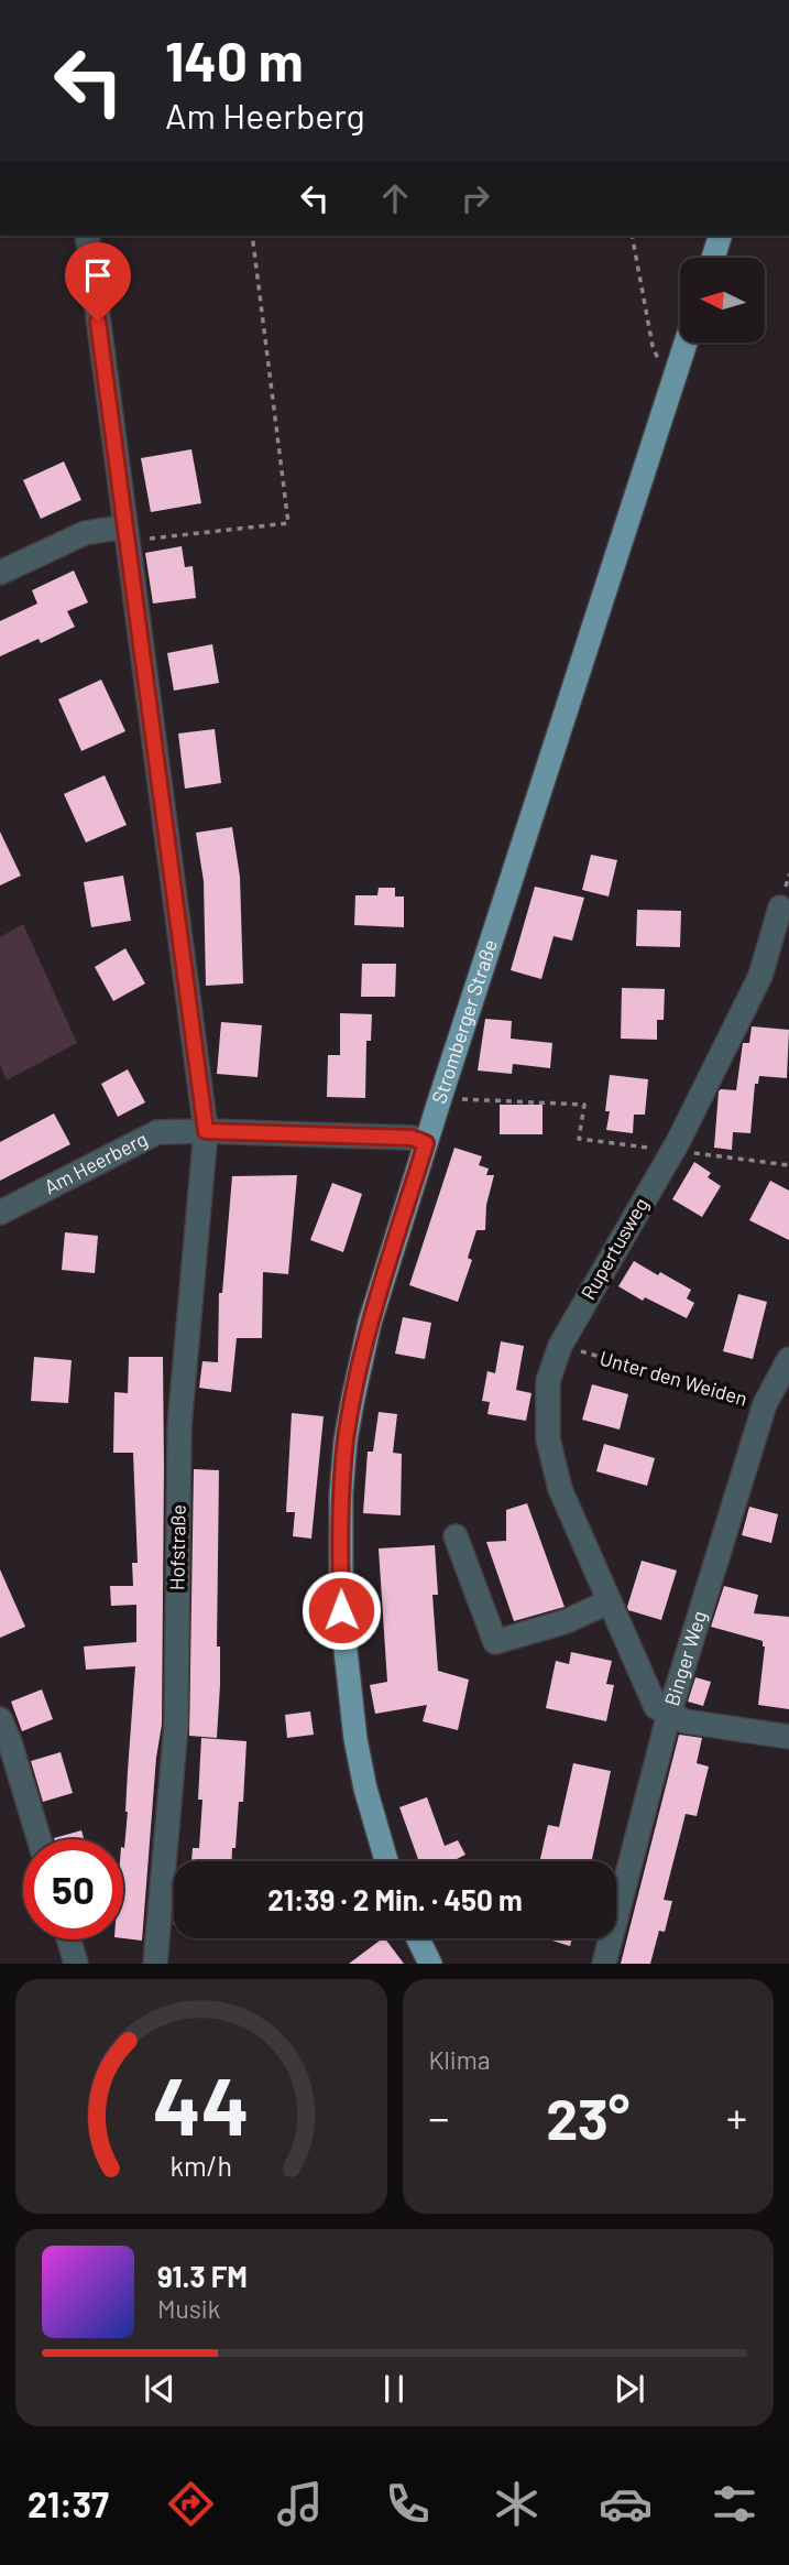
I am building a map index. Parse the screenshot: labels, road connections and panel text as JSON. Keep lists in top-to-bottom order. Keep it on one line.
{"streets":{"main road":["Stromberger Straße"],"street":["Am Heerberg","Rupertusweg","Unter den Weiden","Hofstraße","Binger Weg"]},"crossings":[["Stromberger Straße","Am Heerberg"],["Am Heerberg","Hofstraße"],["Rupertusweg","Unter den Weiden"],["Rupertusweg","Binger Weg"],["Unter den Weiden","Binger Weg"]],"north":"left","page":{"turn":["140 m","Am Heerberg"],"limit":"50","trip":"21:39 · 2 Min. · 450 m","tile":"Klima","heat":["−","23°","+"],"song":["91.3 FM","Musik"],"tabs":"21:37","gauge":["44","km/h"]}}
